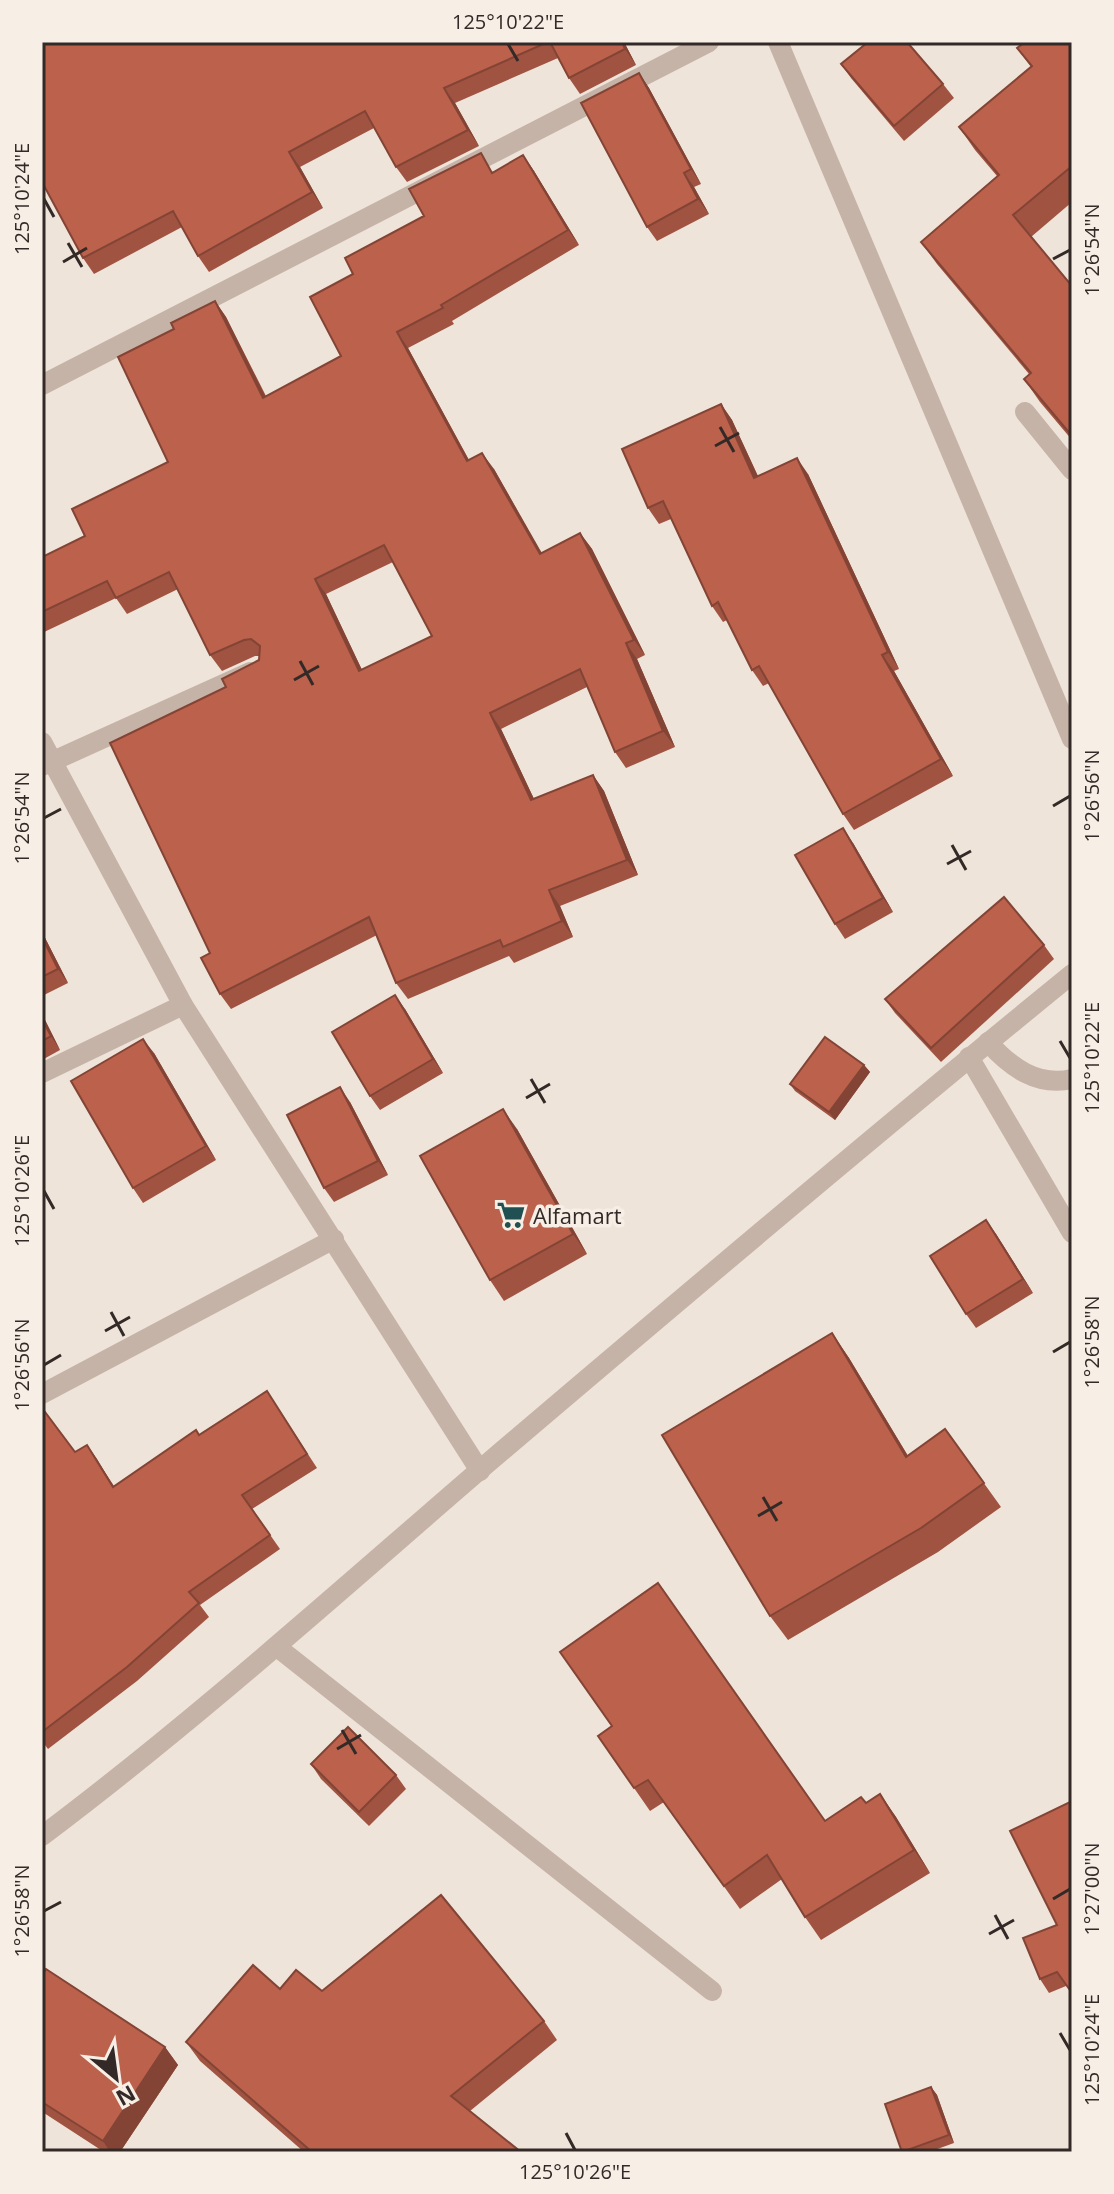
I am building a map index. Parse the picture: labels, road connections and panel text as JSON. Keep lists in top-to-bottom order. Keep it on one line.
{"places":{"supermarket":["Alfamart"]},"north":"bottom right","coordinates":["125°10'22\"E","125°10'24\"E","1°26'54\"N","1°26'56\"N","125°10'26\"E","1°26'58\"N","1°27'00\"N"]}
